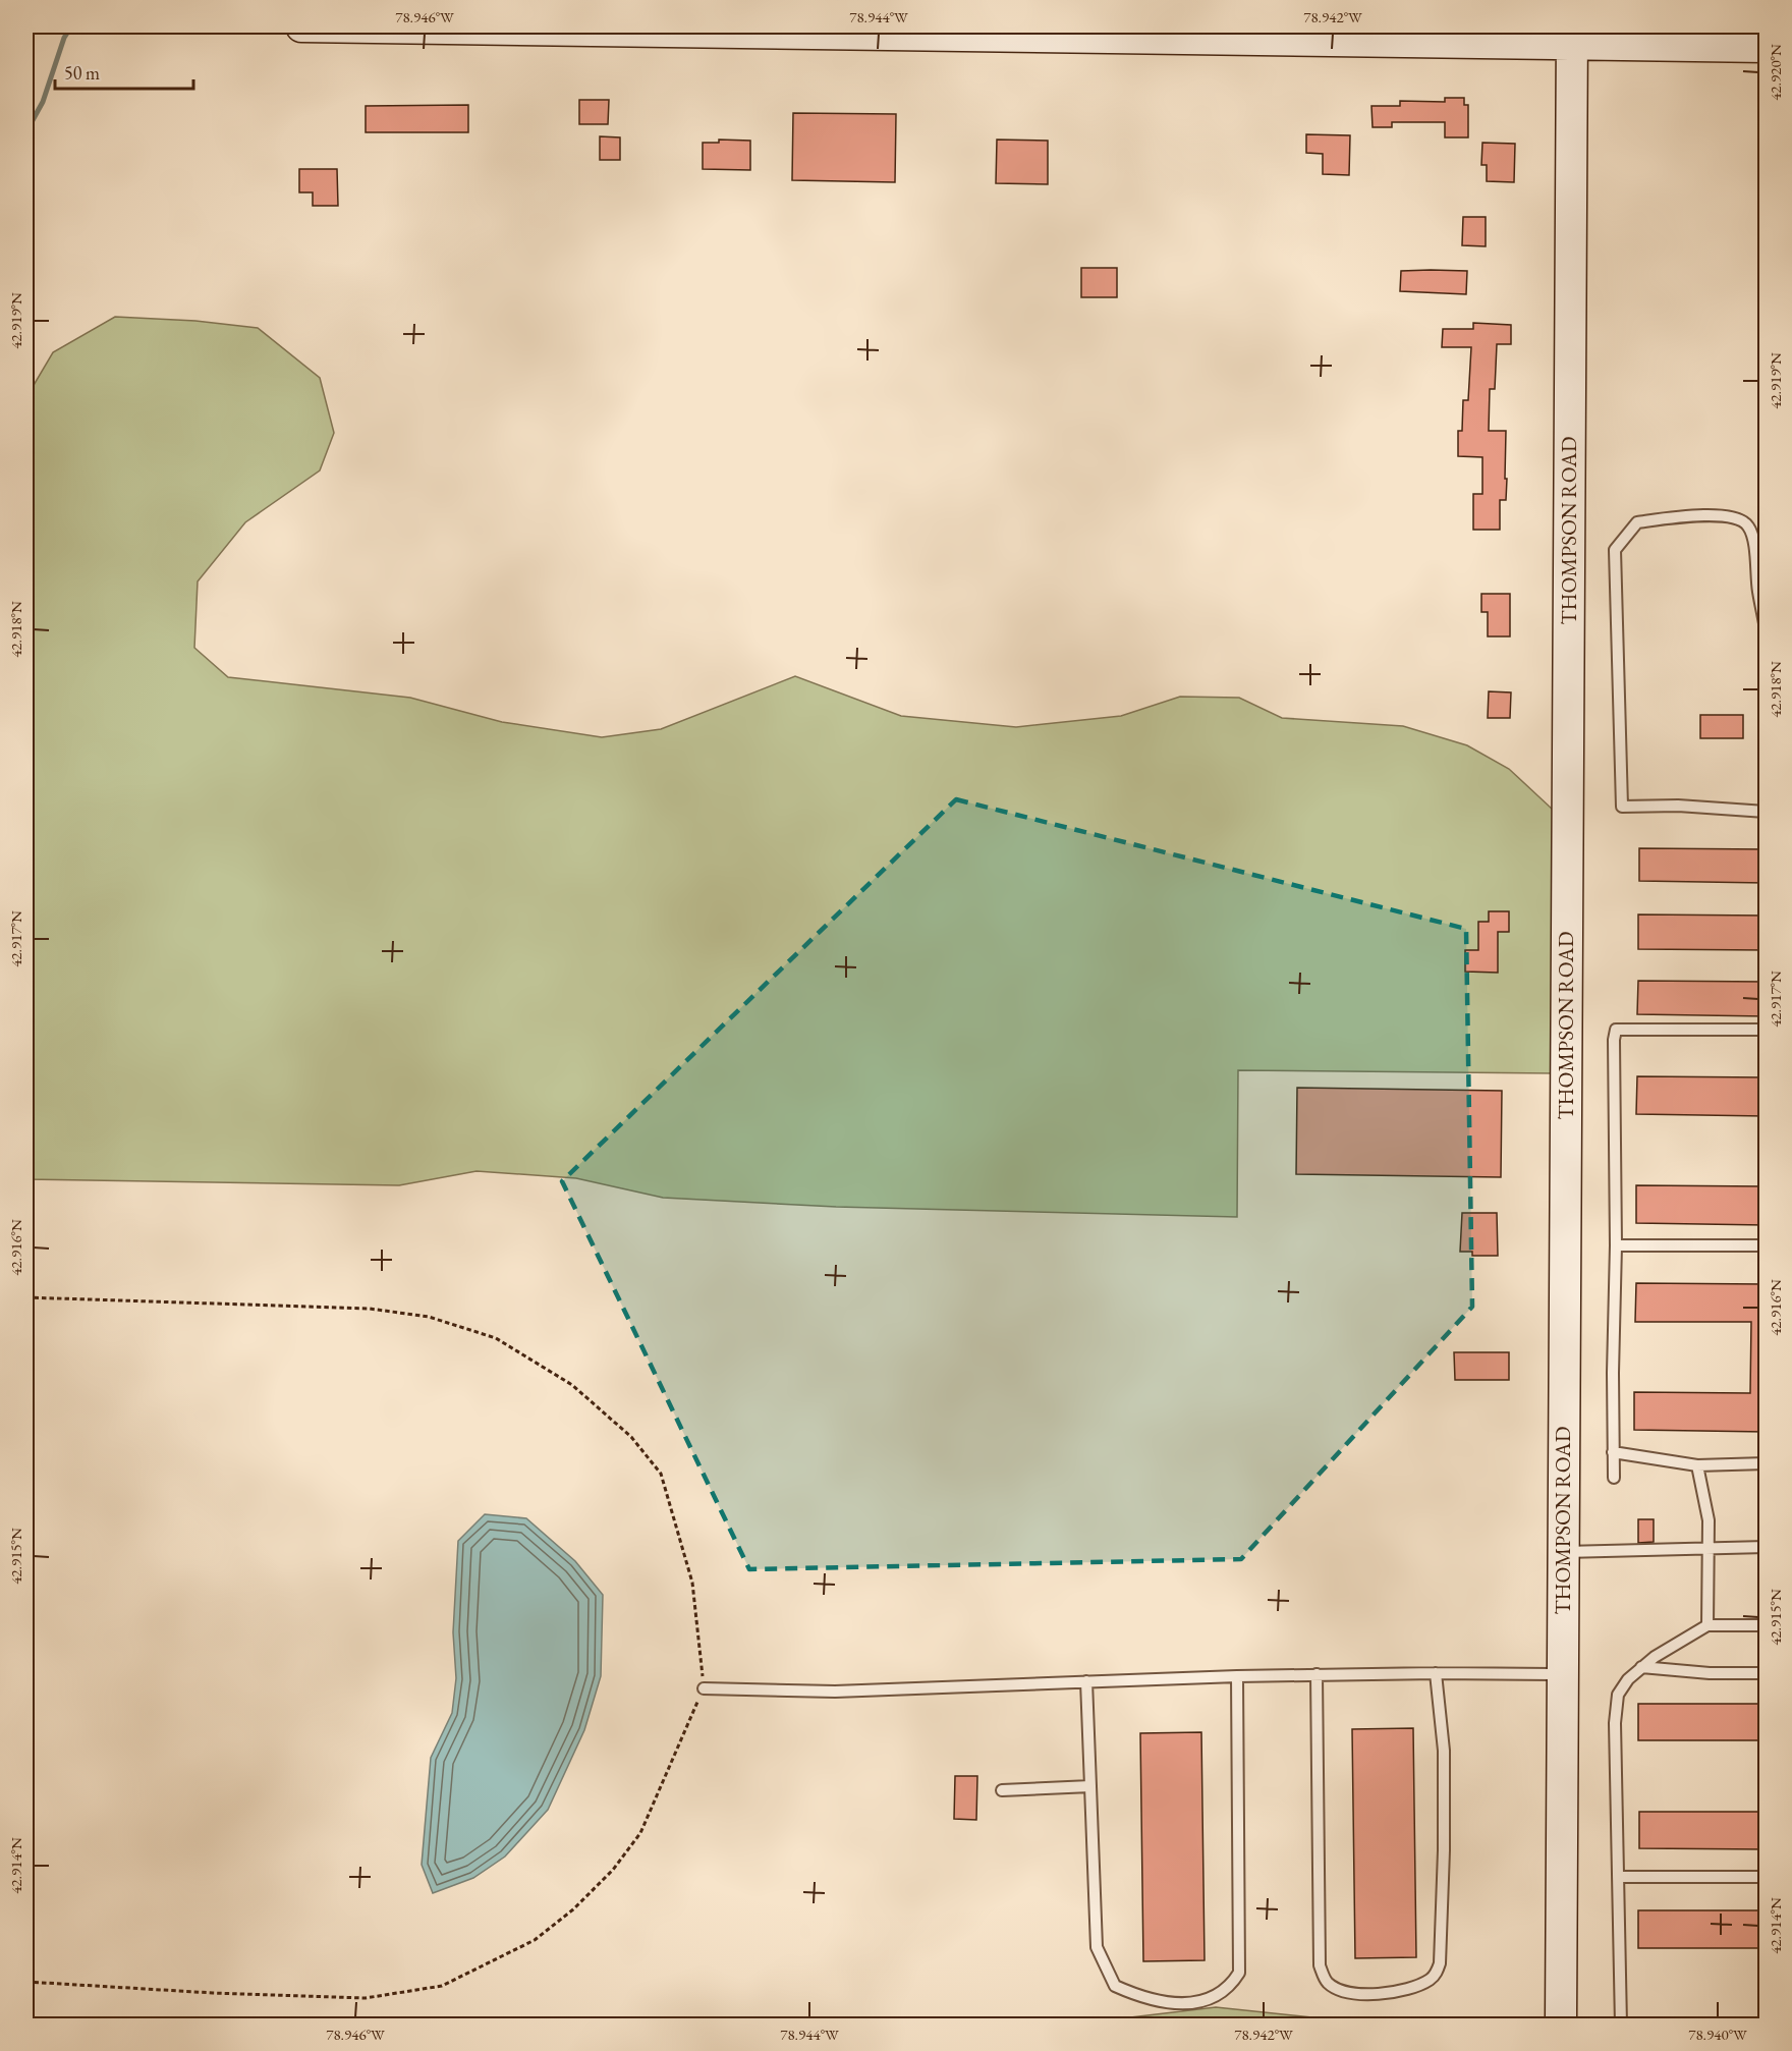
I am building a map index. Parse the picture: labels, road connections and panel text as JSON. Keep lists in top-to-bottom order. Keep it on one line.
{"streets":{"main road":["THOMPSON ROAD"]},"scale_bar":"50 m","coordinates":["78.946°W","78.944°W","78.942°W","42.920°N","42.919°N","42.918°N","42.917°N","42.916°N","42.915°N","42.914°N","78.940°W"]}
